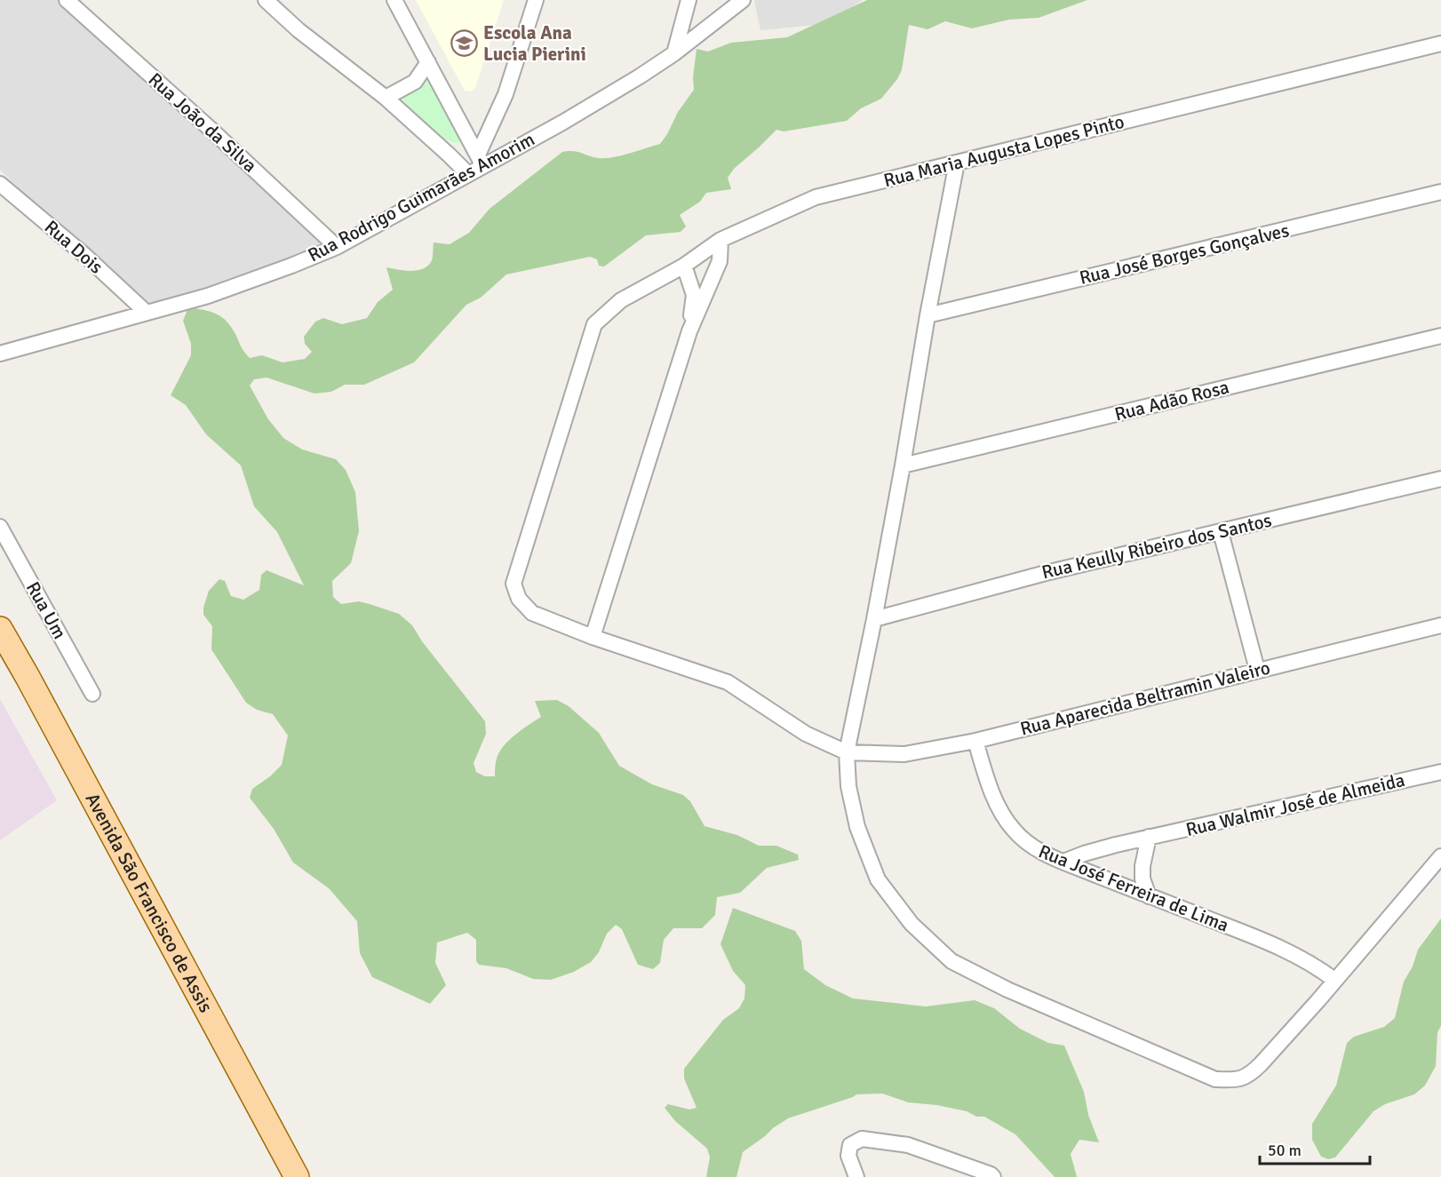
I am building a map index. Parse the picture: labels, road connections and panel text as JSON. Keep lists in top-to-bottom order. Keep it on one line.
{"streets":{"main road":["Avenida São Francisco de Assis"],"street":["Rua João da Silva","Rua Maria Augusta Lopes Pinto","Rua Rodrigo Guimarães Amorim","Rua Dois","Rua José Borges Gonçalves","Rua Adão Rosa","Rua Keully Ribeiro dos Santos","Rua Um","Rua Aparecida Beltramin Valeiro","Rua Walmir José de Almeida","Rua José Ferreira de Lima"]},"crossings":[["Rua João da Silva","Rua Rodrigo Guimarães Amorim"],["Rua Rodrigo Guimarães Amorim","Rua Dois"],["Rua Aparecida Beltramin Valeiro","Rua José Ferreira de Lima"],["Rua Walmir José de Almeida","Rua José Ferreira de Lima"]],"places":{"school or university":["Escola Ana Lucia Pierini"]},"scale_bar":"50 m"}
